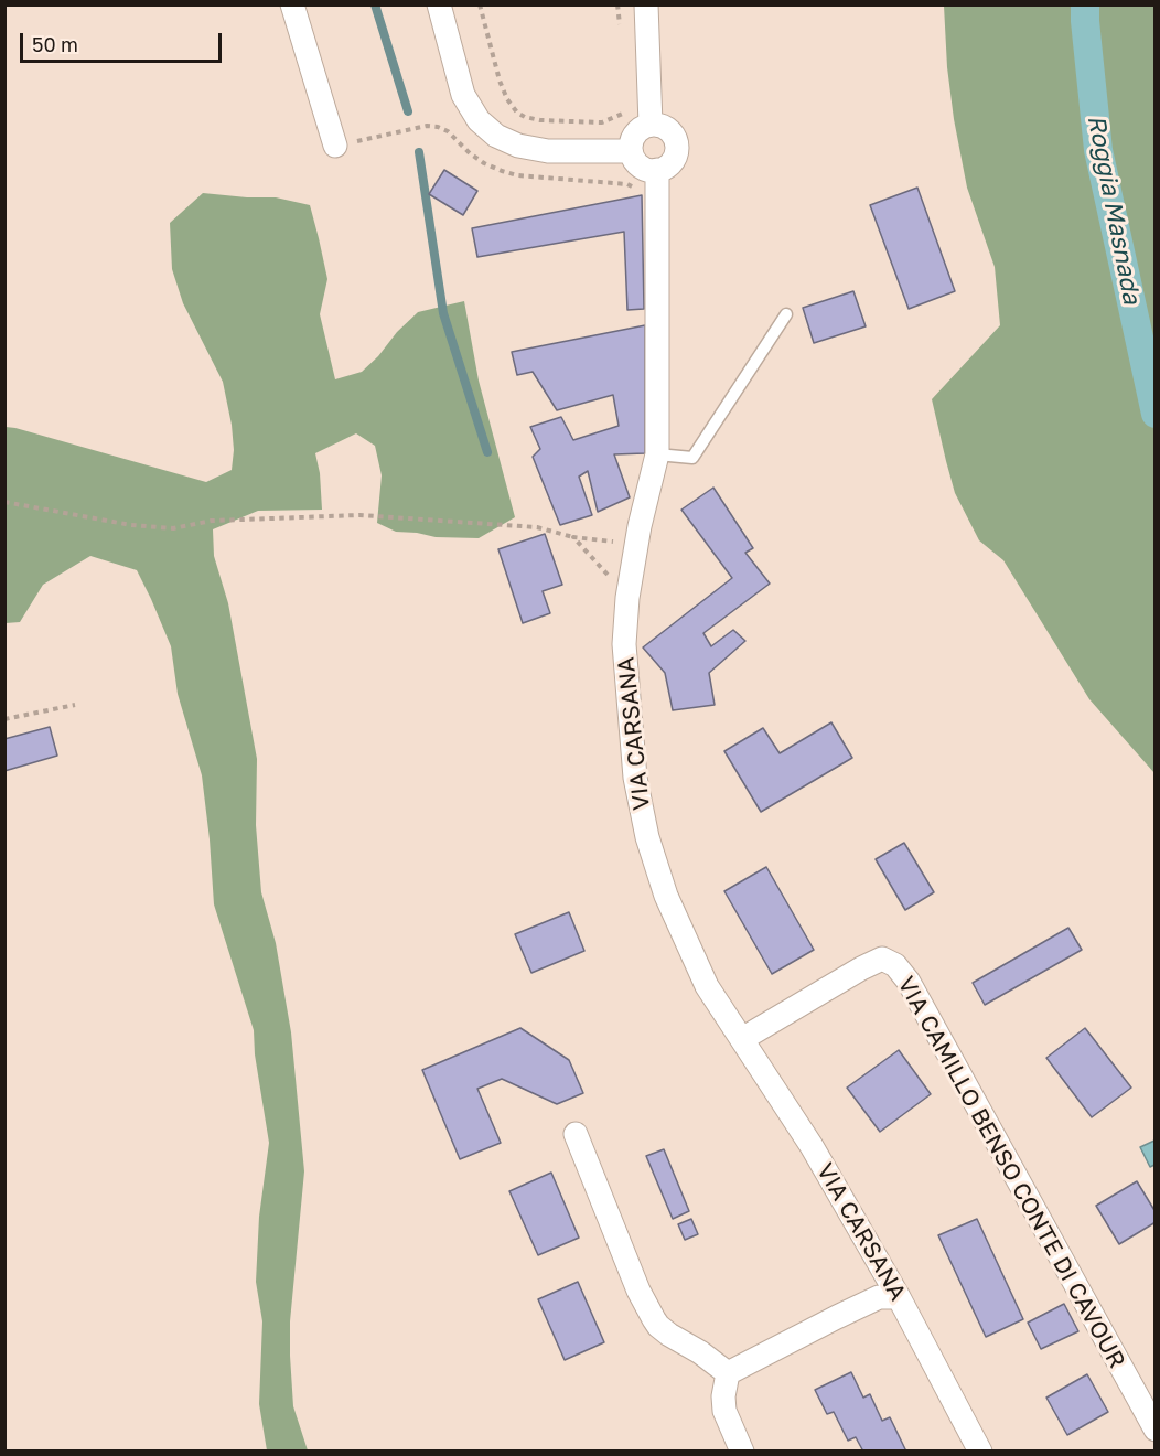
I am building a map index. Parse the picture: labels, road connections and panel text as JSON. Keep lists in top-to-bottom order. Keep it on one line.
{"streets":{"street":["VIA CARSANA","VIA CAMILLO BENSO CONTE DI CAVOUR"]},"crossings":[["VIA CARSANA","VIA CAMILLO BENSO CONTE DI CAVOUR"]],"water":["Roggia Masnada"],"scale_bar":"50 m"}
